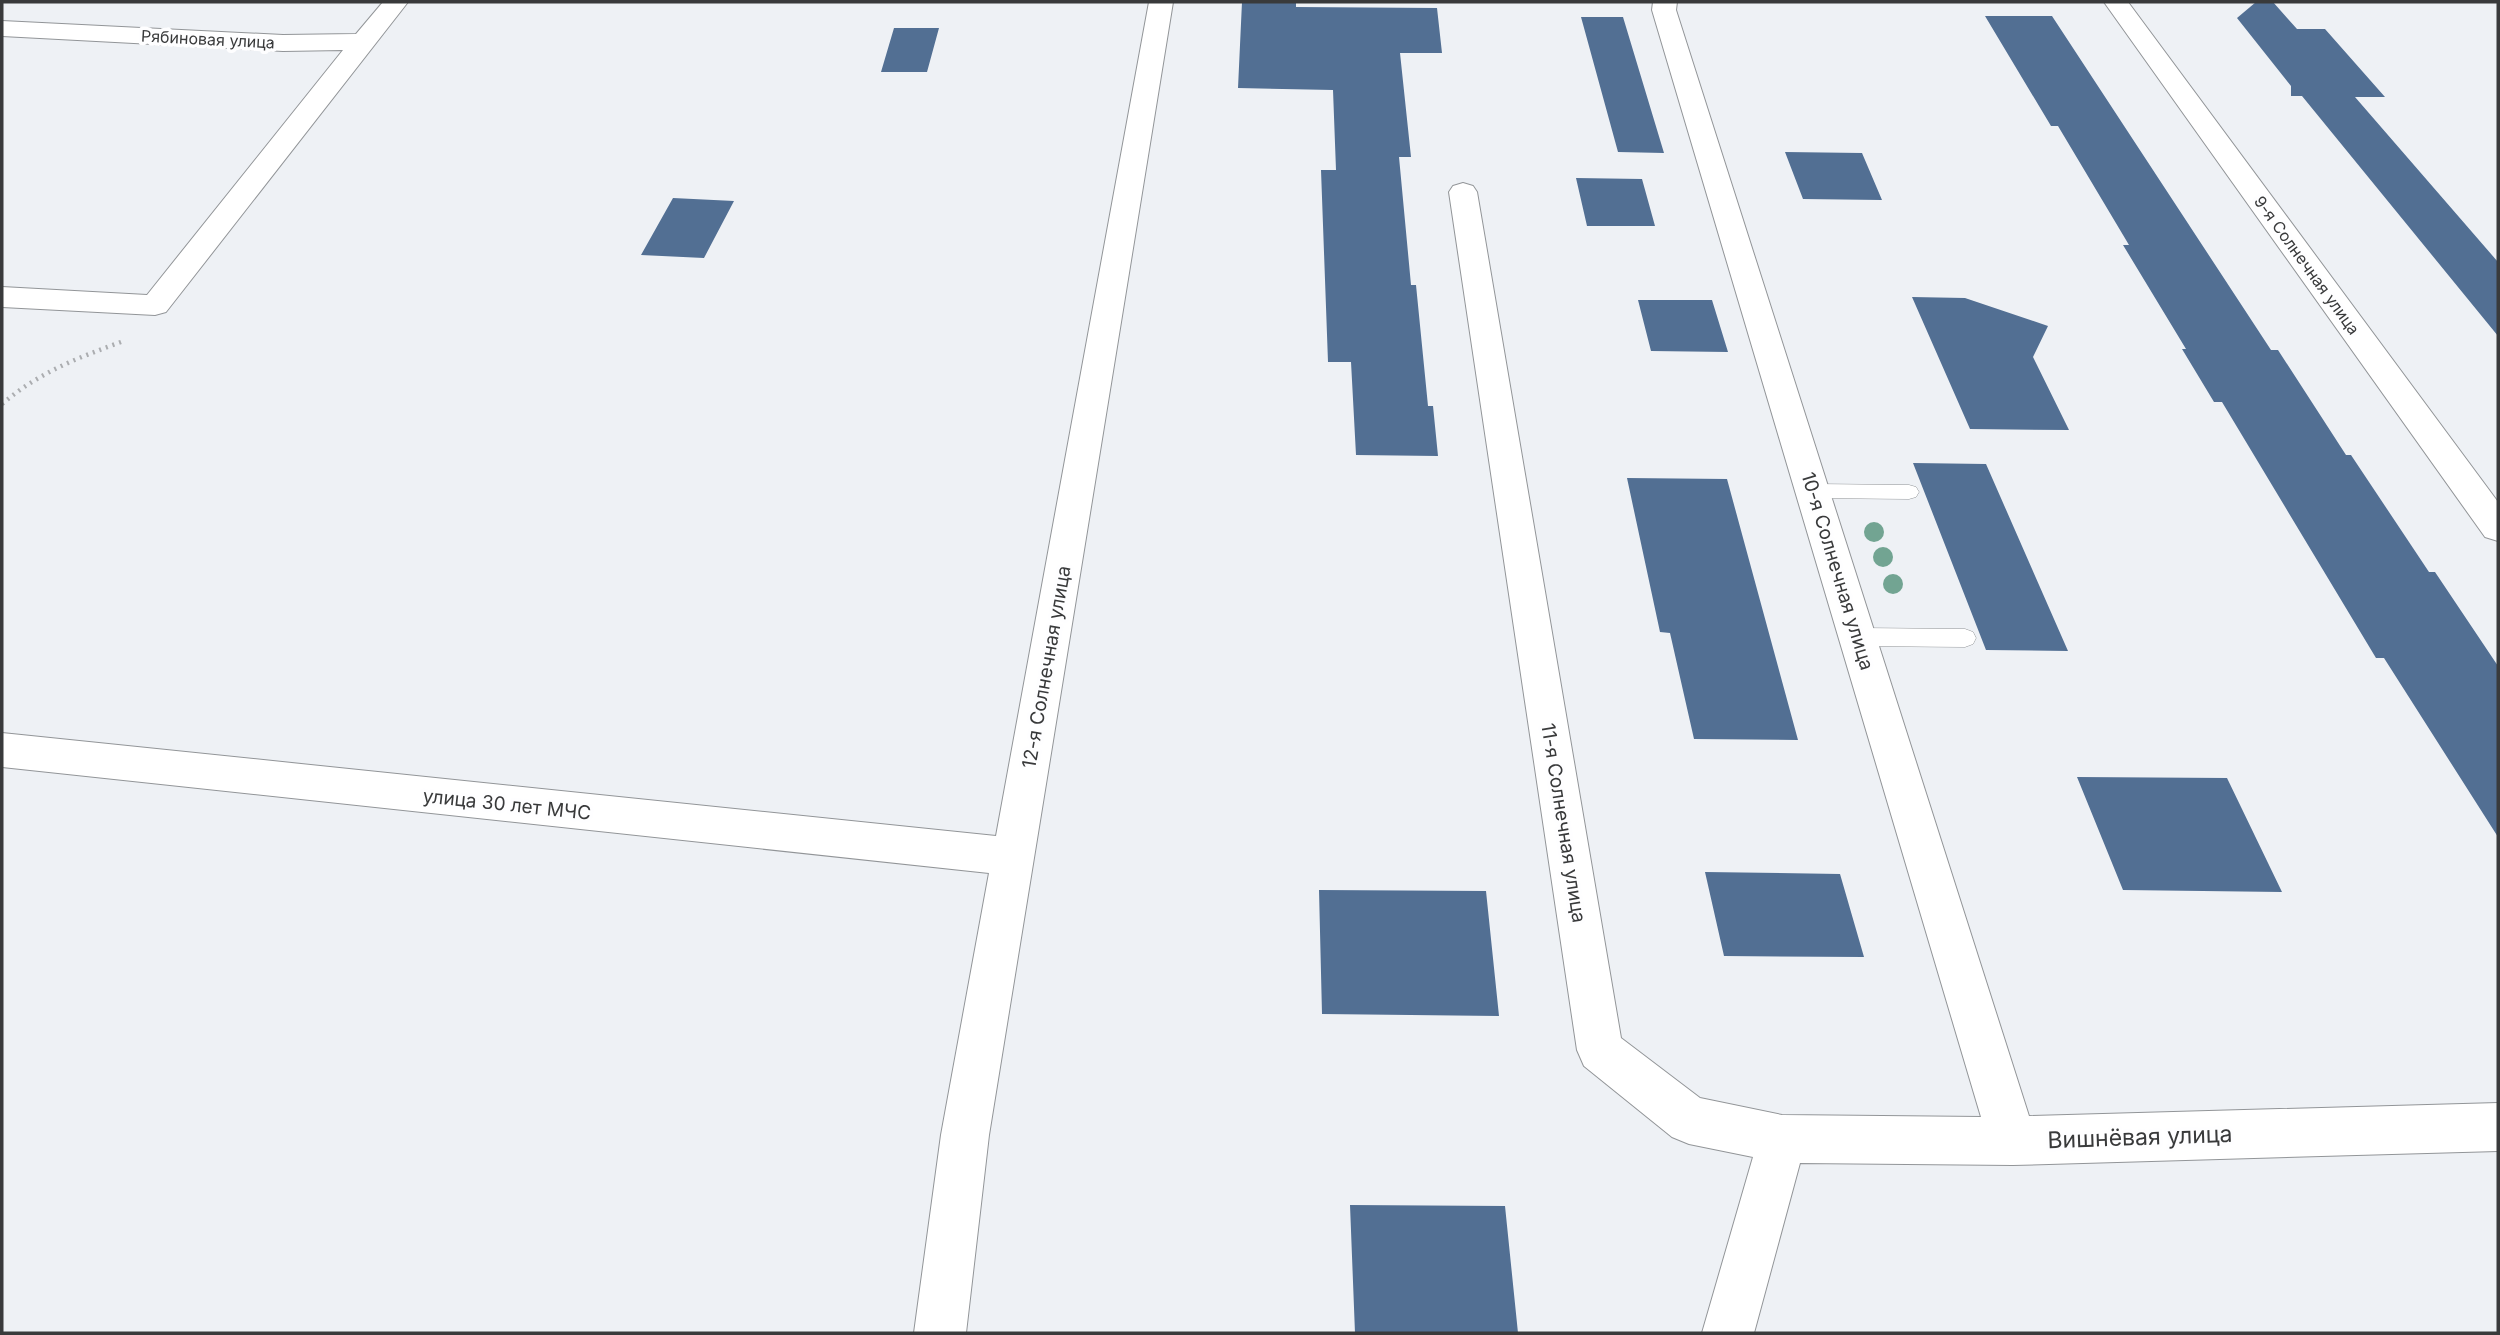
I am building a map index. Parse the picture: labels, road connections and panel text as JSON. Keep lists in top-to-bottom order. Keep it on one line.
{"streets":{"street":["Рябиновая улица","9-я Солнечная улица","10-я Солнечная улица","12-я Солнечная улица","улица 30 лет МЧС","11-я Солнечная улица","Вишнёвая улица"]},"crossings":[["10-я Солнечная улица","Вишнёвая улица"],["12-я Солнечная улица","улица 30 лет МЧС"],["11-я Солнечная улица","Вишнёвая улица"]]}
